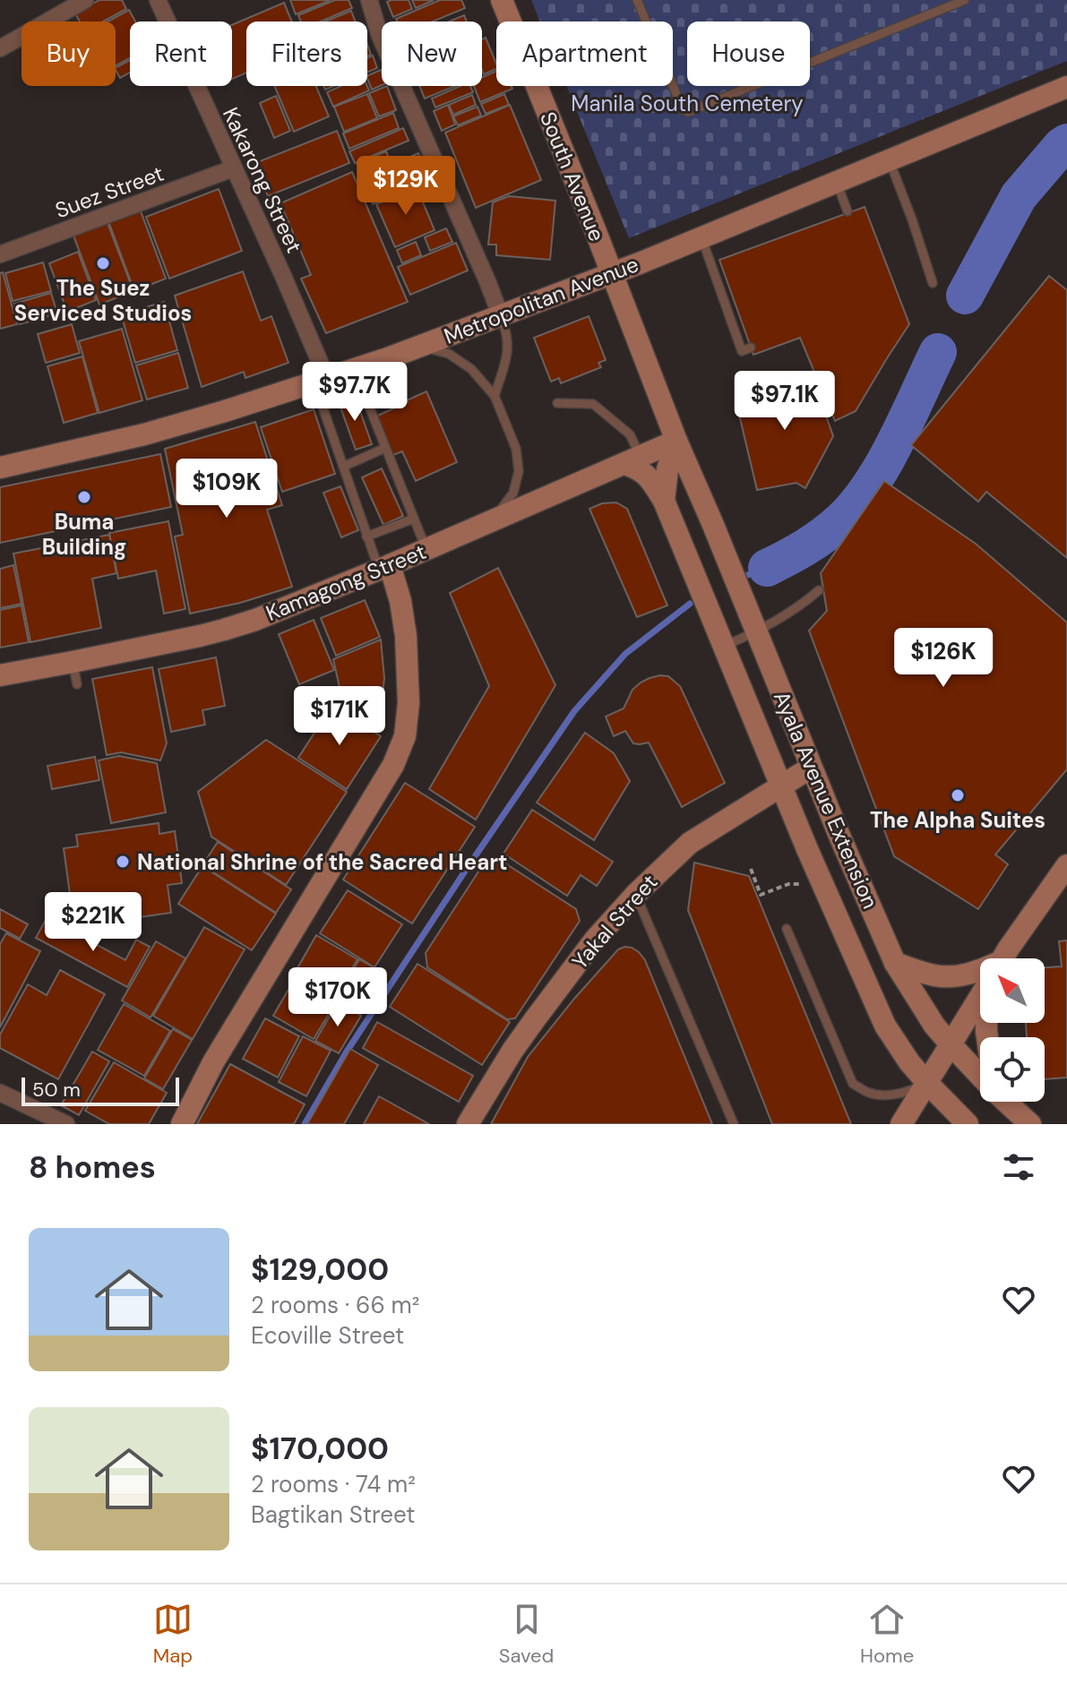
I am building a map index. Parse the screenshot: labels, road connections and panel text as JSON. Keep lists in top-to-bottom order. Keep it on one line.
{"streets":{"main road":["South Avenue","Metropolitan Avenue","Kamagong Street","Ayala Avenue Extension","Yakal Street"],"street":["Kakarong Street","Suez Street"]},"crossings":[["South Avenue","Metropolitan Avenue"],["South Avenue","Ayala Avenue Extension"],["Kakarong Street","Suez Street"],["Kakarong Street","Metropolitan Avenue"],["Metropolitan Avenue","Ayala Avenue Extension"],["Kamagong Street","Ayala Avenue Extension"],["Ayala Avenue Extension","Yakal Street"]],"parks":["Manila South Cemetery"],"places":["The Suez Serviced Studios","Buma Building","The Alpha Suites","National Shrine of the Sacred Heart"],"scale_bar":"50 m","north":"top left","page":{"chip":["Buy","Rent","Filters","New","Apartment","House"],"price":["$129K","$97.7K","$97.1K","$109K","$126K","$171K","$221K","$170K"],"scale":"50 m","heading":"8 homes","list":[{"name":"$129,000","note":"2 rooms · 66 m² · Ecoville Street"},{"name":"$170,000","note":"2 rooms · 74 m² · Bagtikan Street"}],"tabs":["Map","Saved","Home"]}}
